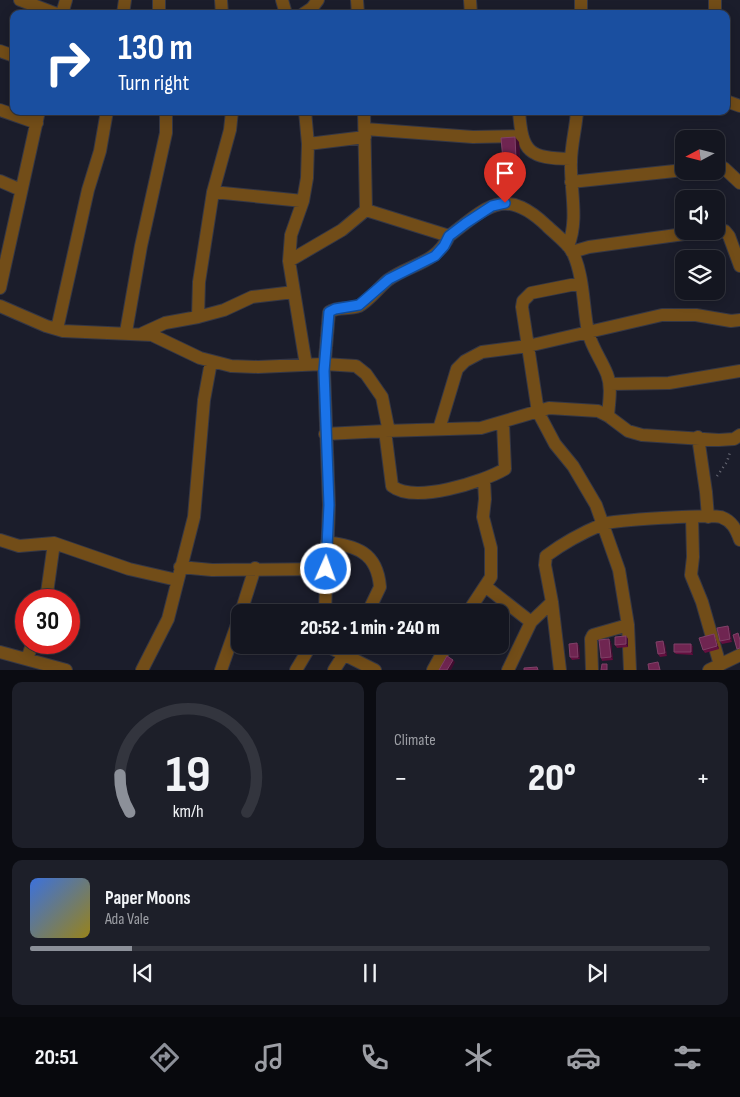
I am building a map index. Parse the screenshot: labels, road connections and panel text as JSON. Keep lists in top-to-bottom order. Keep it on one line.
{"north":"left","page":{"turn":["130 m","Turn right"],"limit":"30","trip":"20:52 · 1 min · 240 m","tile":"Climate","heat":["−","20°","+"],"song":["Paper Moons","Ada Vale"],"tabs":"20:51","gauge":["19","km/h"]}}
